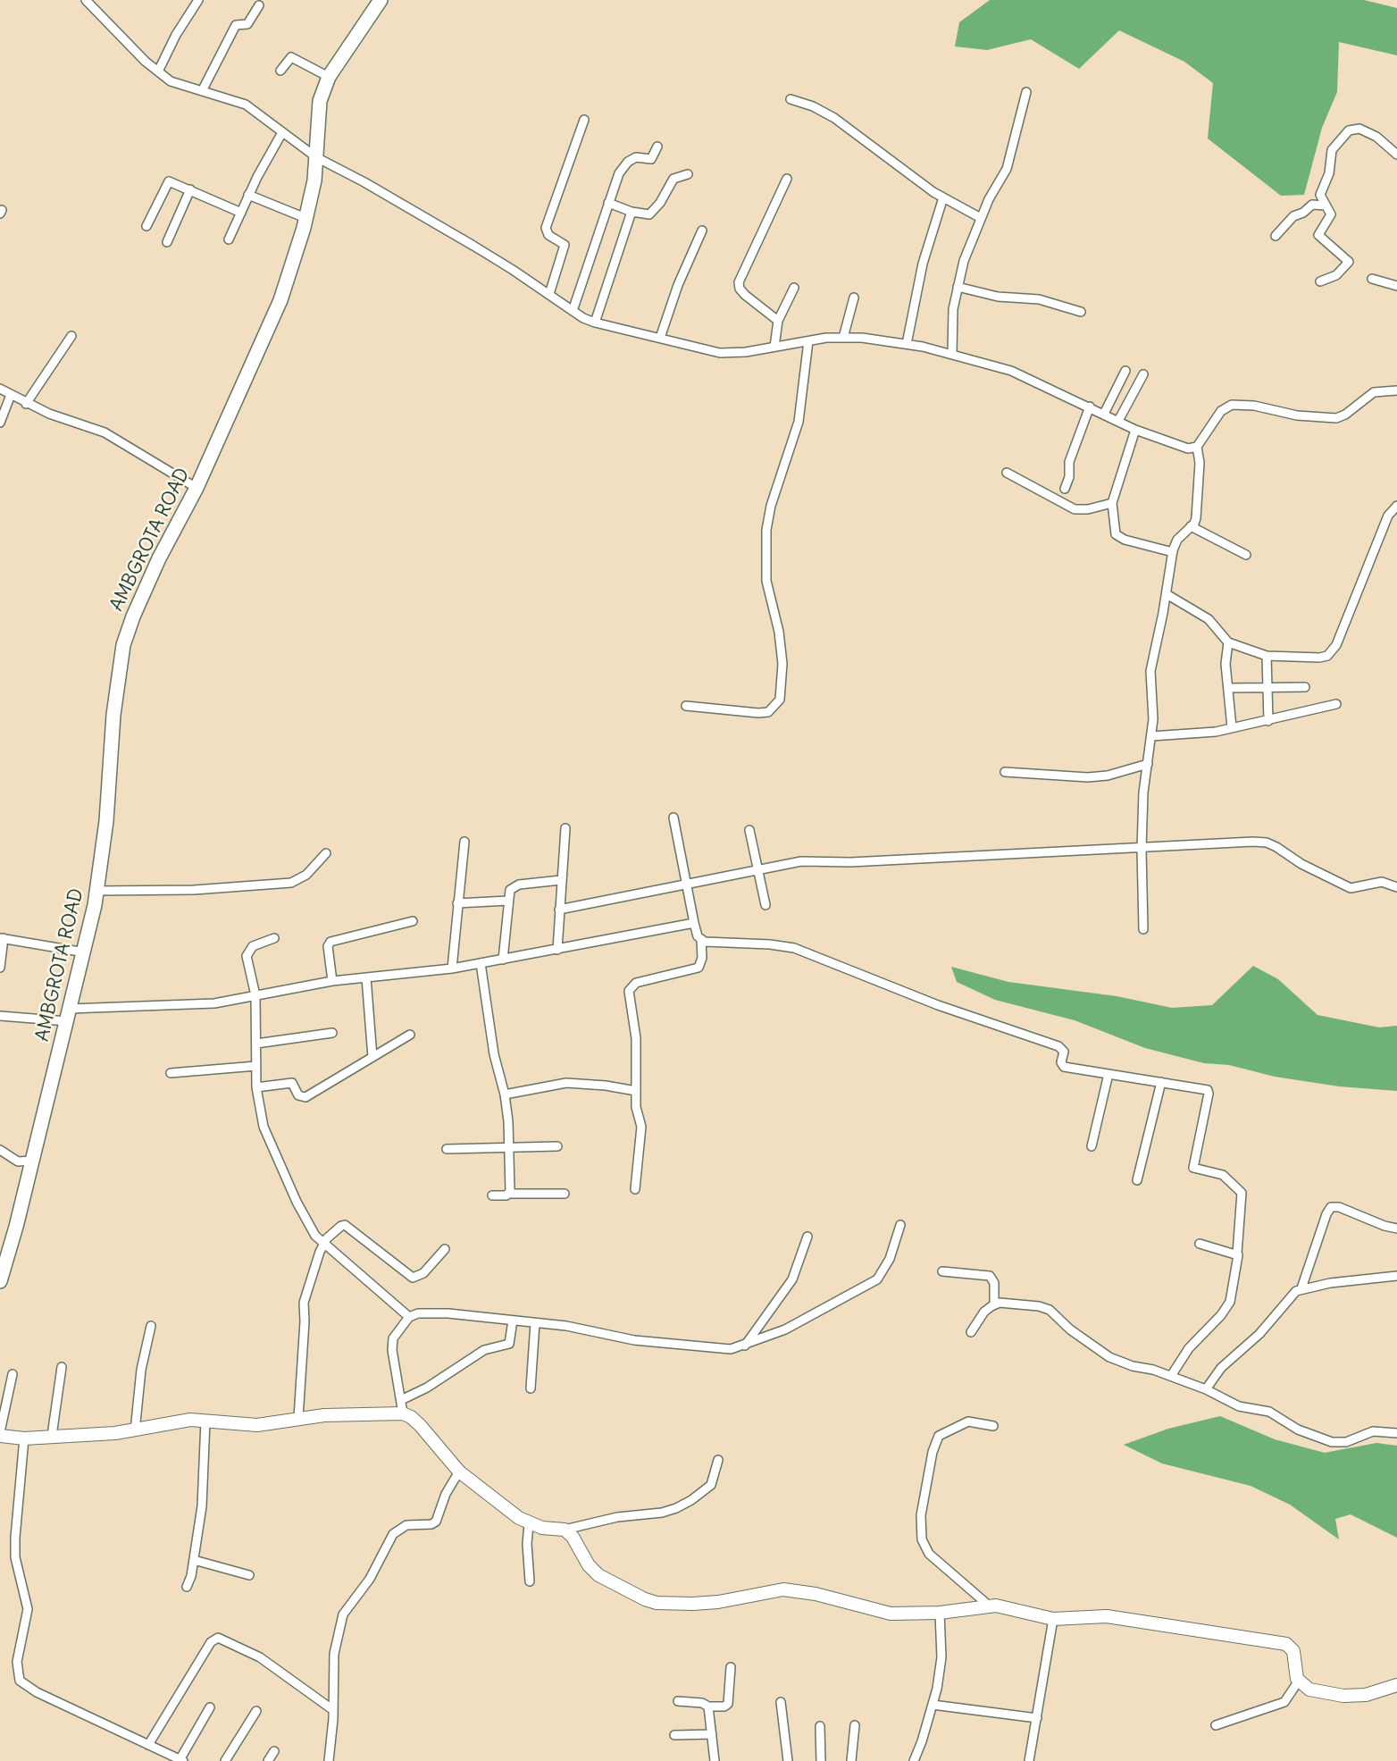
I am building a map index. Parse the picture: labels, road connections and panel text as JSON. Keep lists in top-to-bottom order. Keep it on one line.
{"streets":{"main road":["AMBGROTA ROAD"]}}
